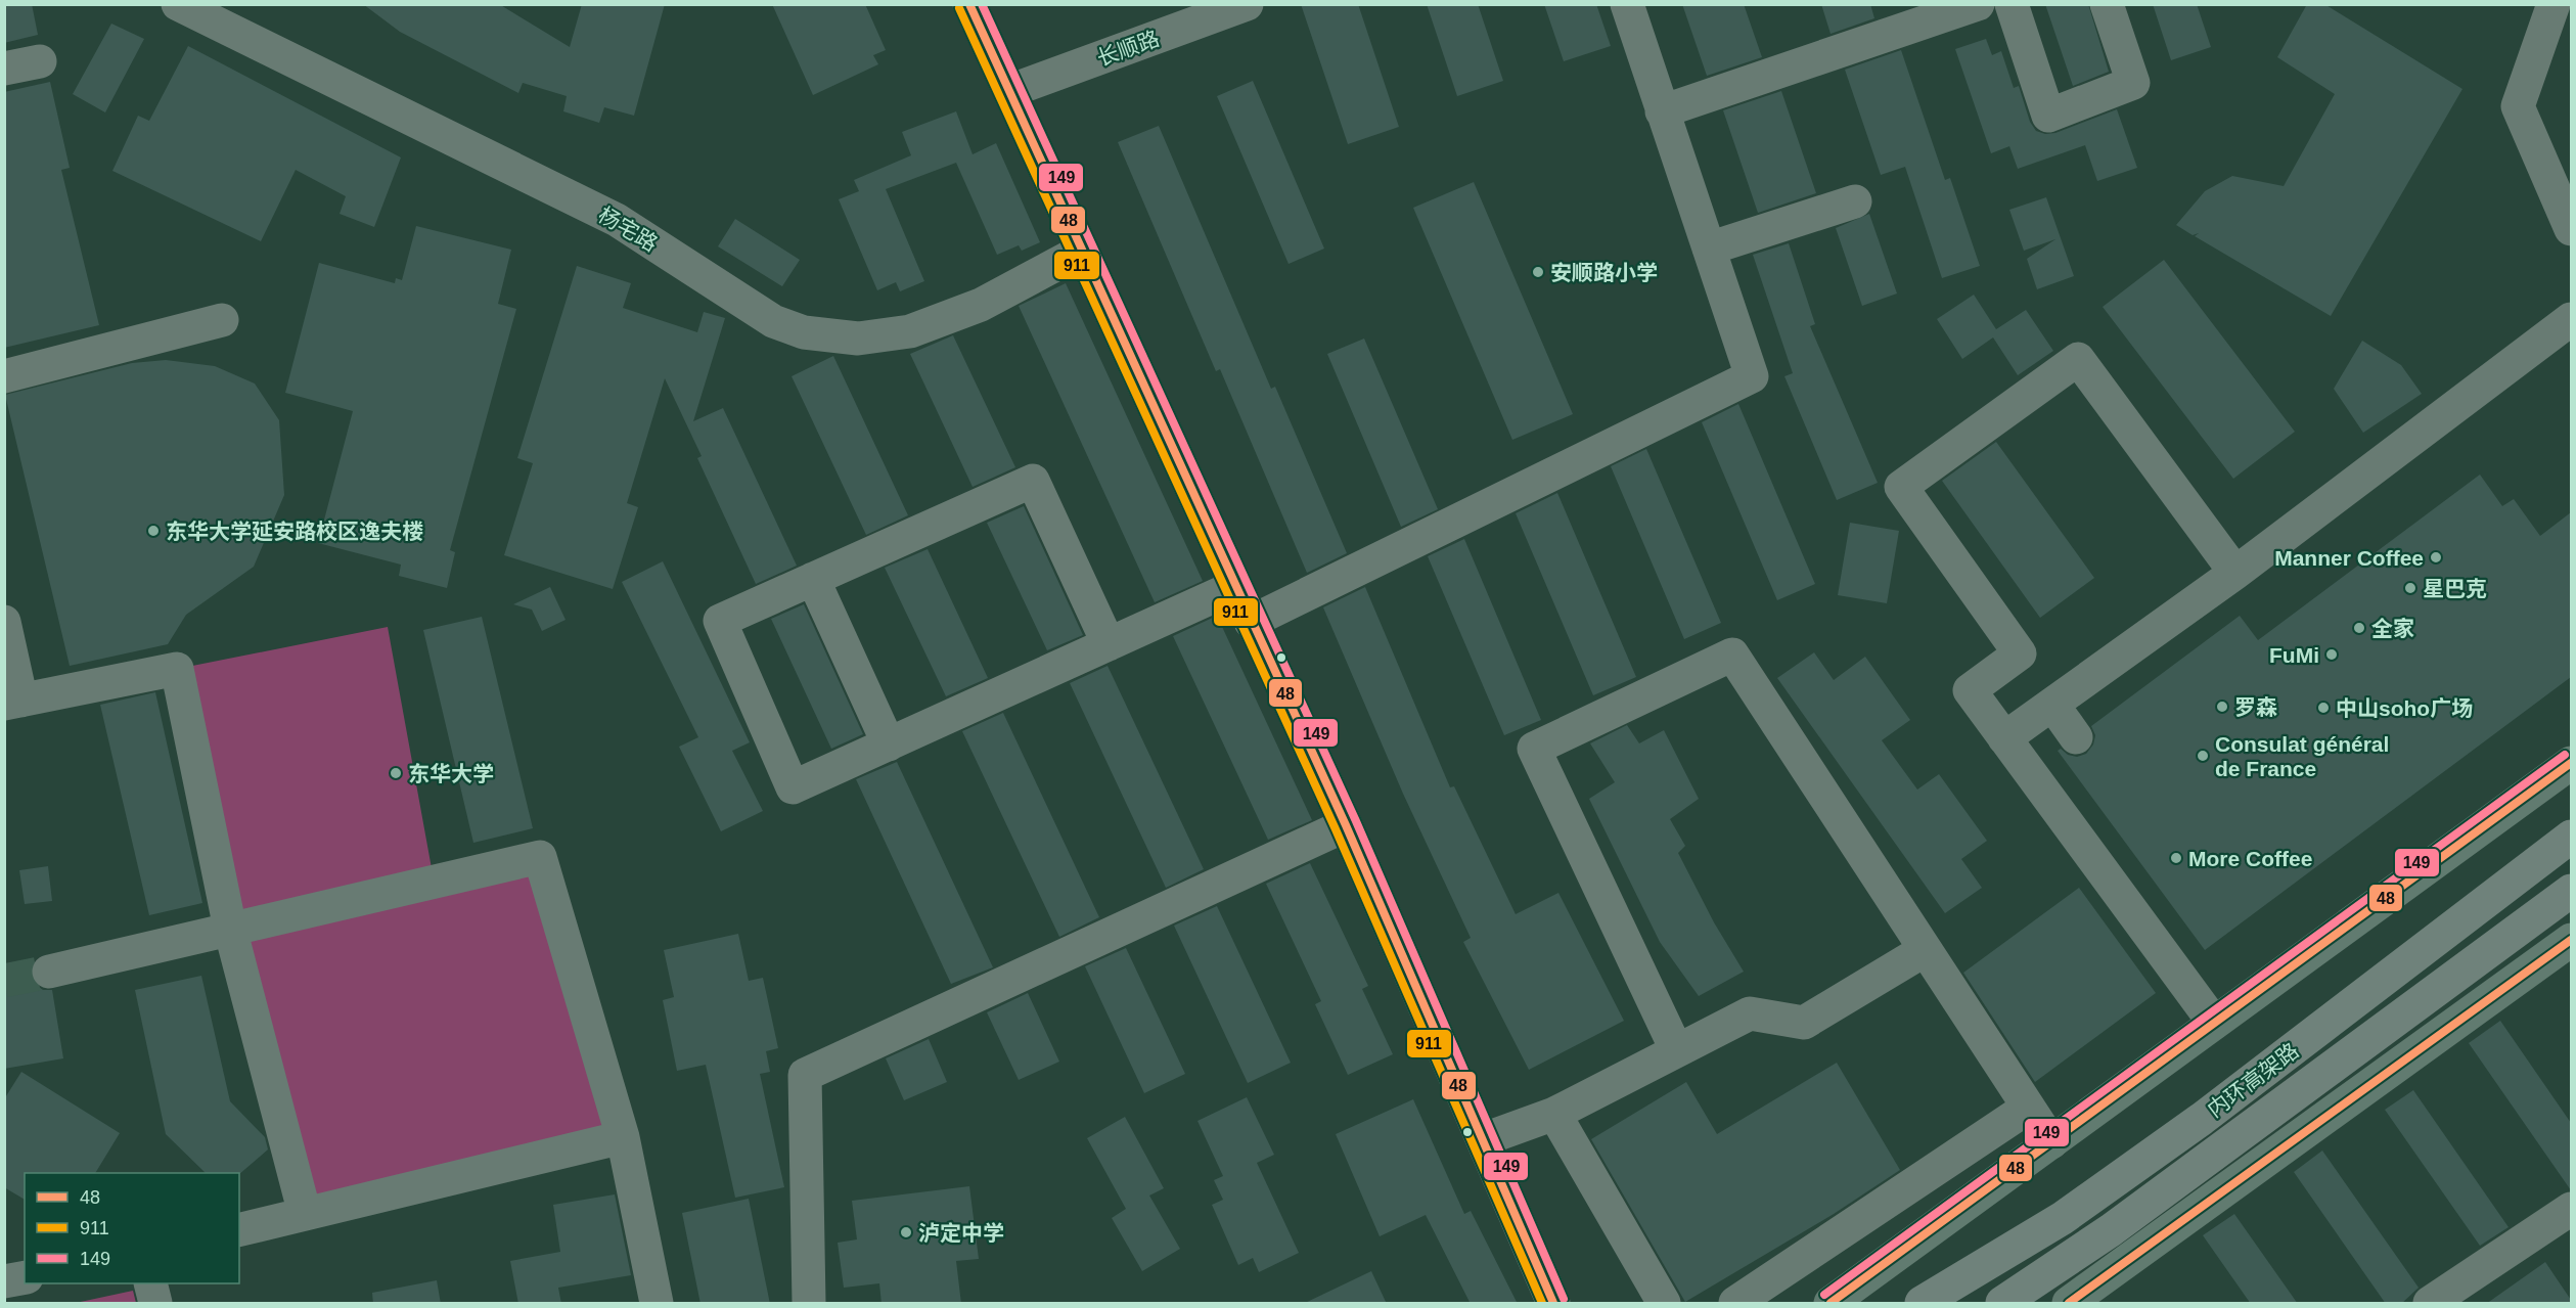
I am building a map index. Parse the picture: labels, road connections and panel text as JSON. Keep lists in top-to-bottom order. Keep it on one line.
{"streets":{"highway":["内环高架路"],"street":["长顺路","杨宅路"]},"places":["安顺路小学","东华大学延安路校区逸夫楼","Manner Coffee","星巴克","全家","FuMi","罗森","中山soho广场","Consulat général de France","东华大学","More Coffee","泸定中学"],"lines":["transit line 48","transit line 149","transit line 911"],"legend":["48","911","149"]}
